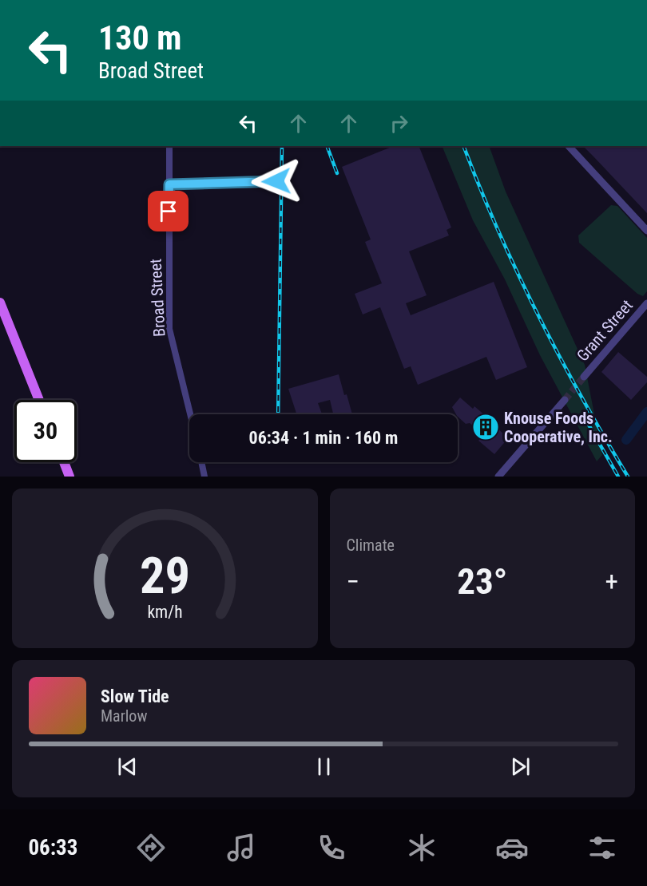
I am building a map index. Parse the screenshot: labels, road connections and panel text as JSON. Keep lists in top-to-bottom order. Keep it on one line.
{"streets":{"street":["Broad Street","Grant Street"]},"places":{"building":["Knouse Foods Cooperative, Inc."]},"page":{"turn":["130 m","Broad Street"],"limit":"30","trip":"06:34 · 1 min · 160 m","tile":"Climate","heat":["−","23°","+"],"song":["Slow Tide","Marlow"],"tabs":"06:33","gauge":["29","km/h"]}}
